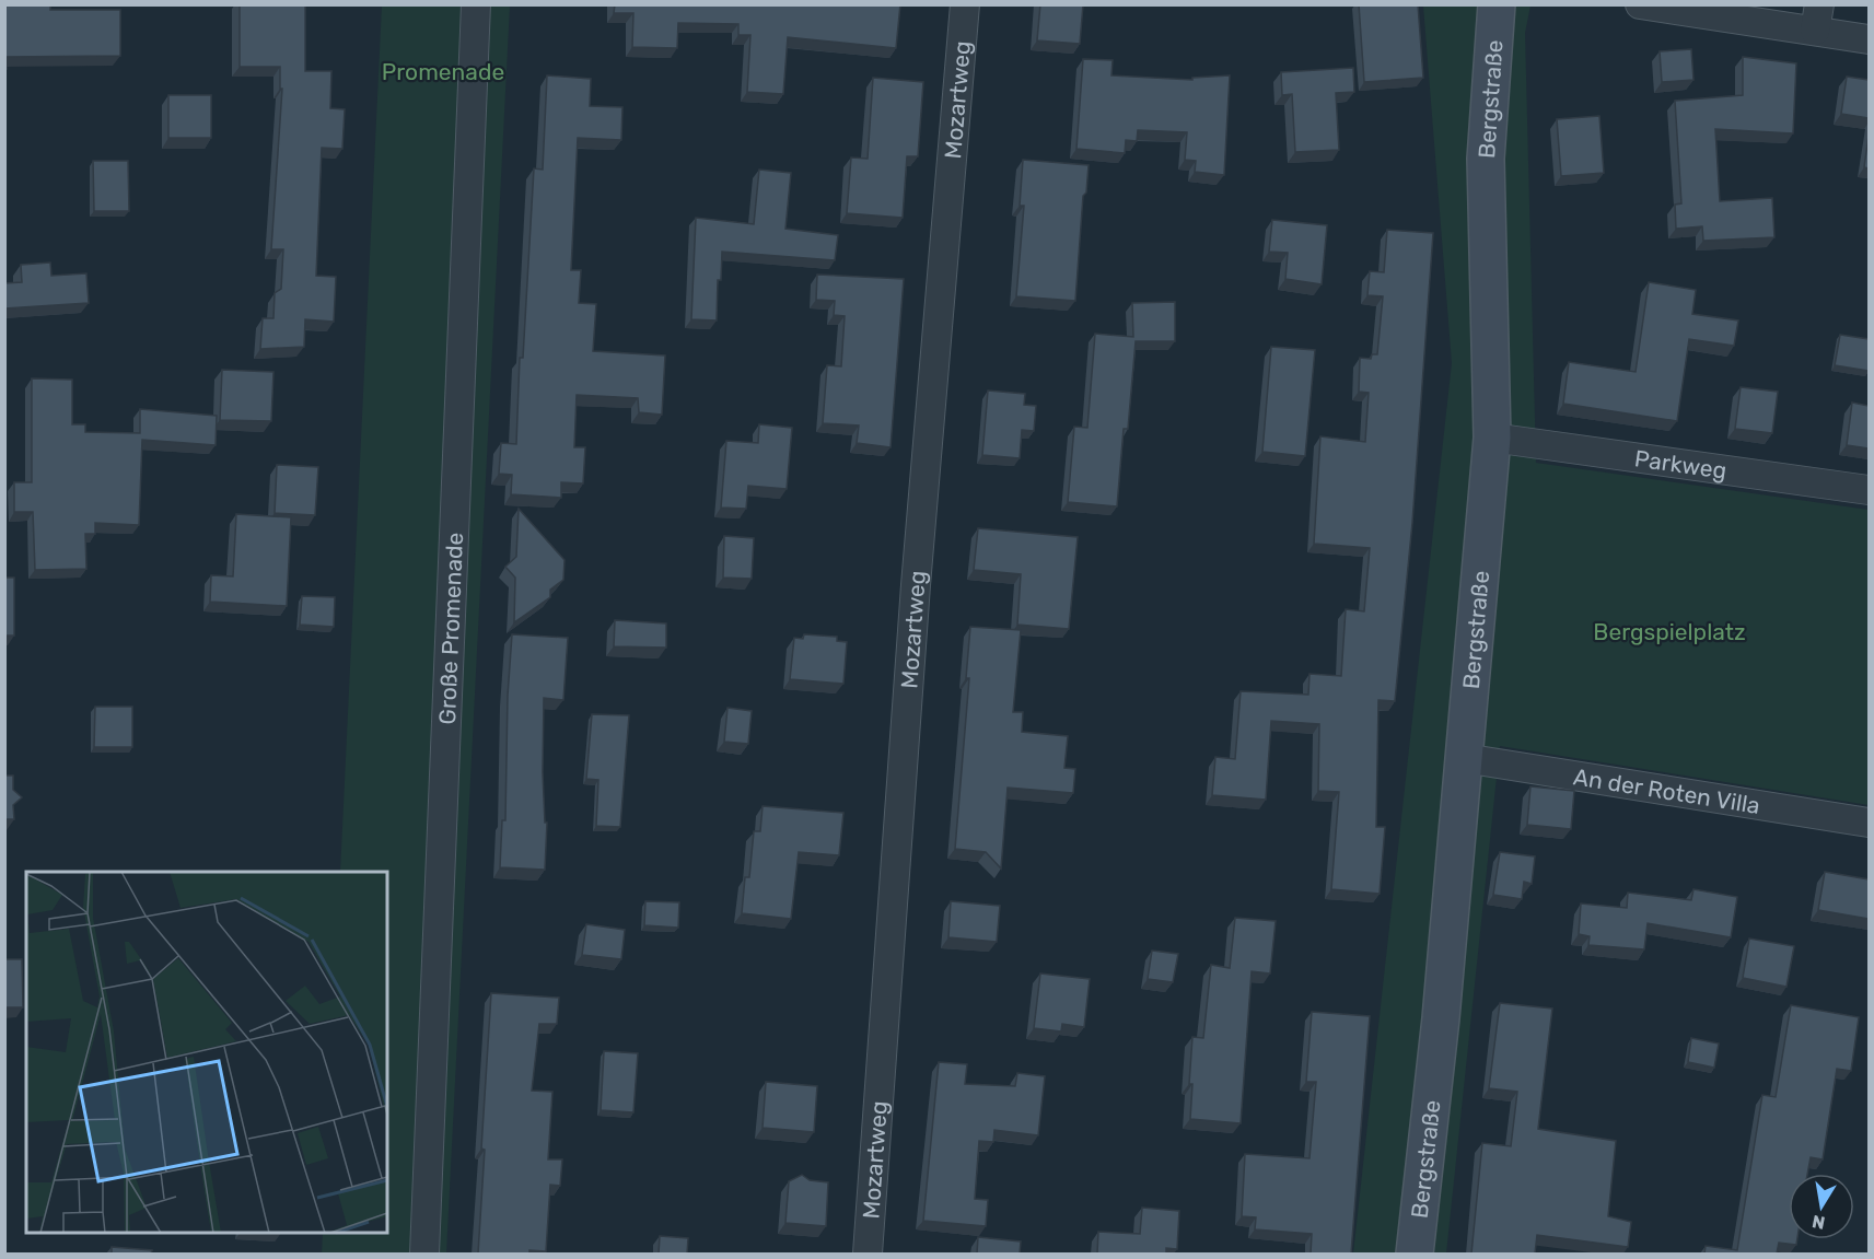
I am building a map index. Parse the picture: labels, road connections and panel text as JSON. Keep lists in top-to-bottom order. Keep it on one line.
{"streets":{"street":["Mozartweg","Bergstraße","Parkweg","Große Promenade","An der Roten Villa"]},"crossings":[["Bergstraße","Parkweg"],["Bergstraße","An der Roten Villa"]],"parks":["Promenade","Bergspielplatz"],"north":"bottom"}
